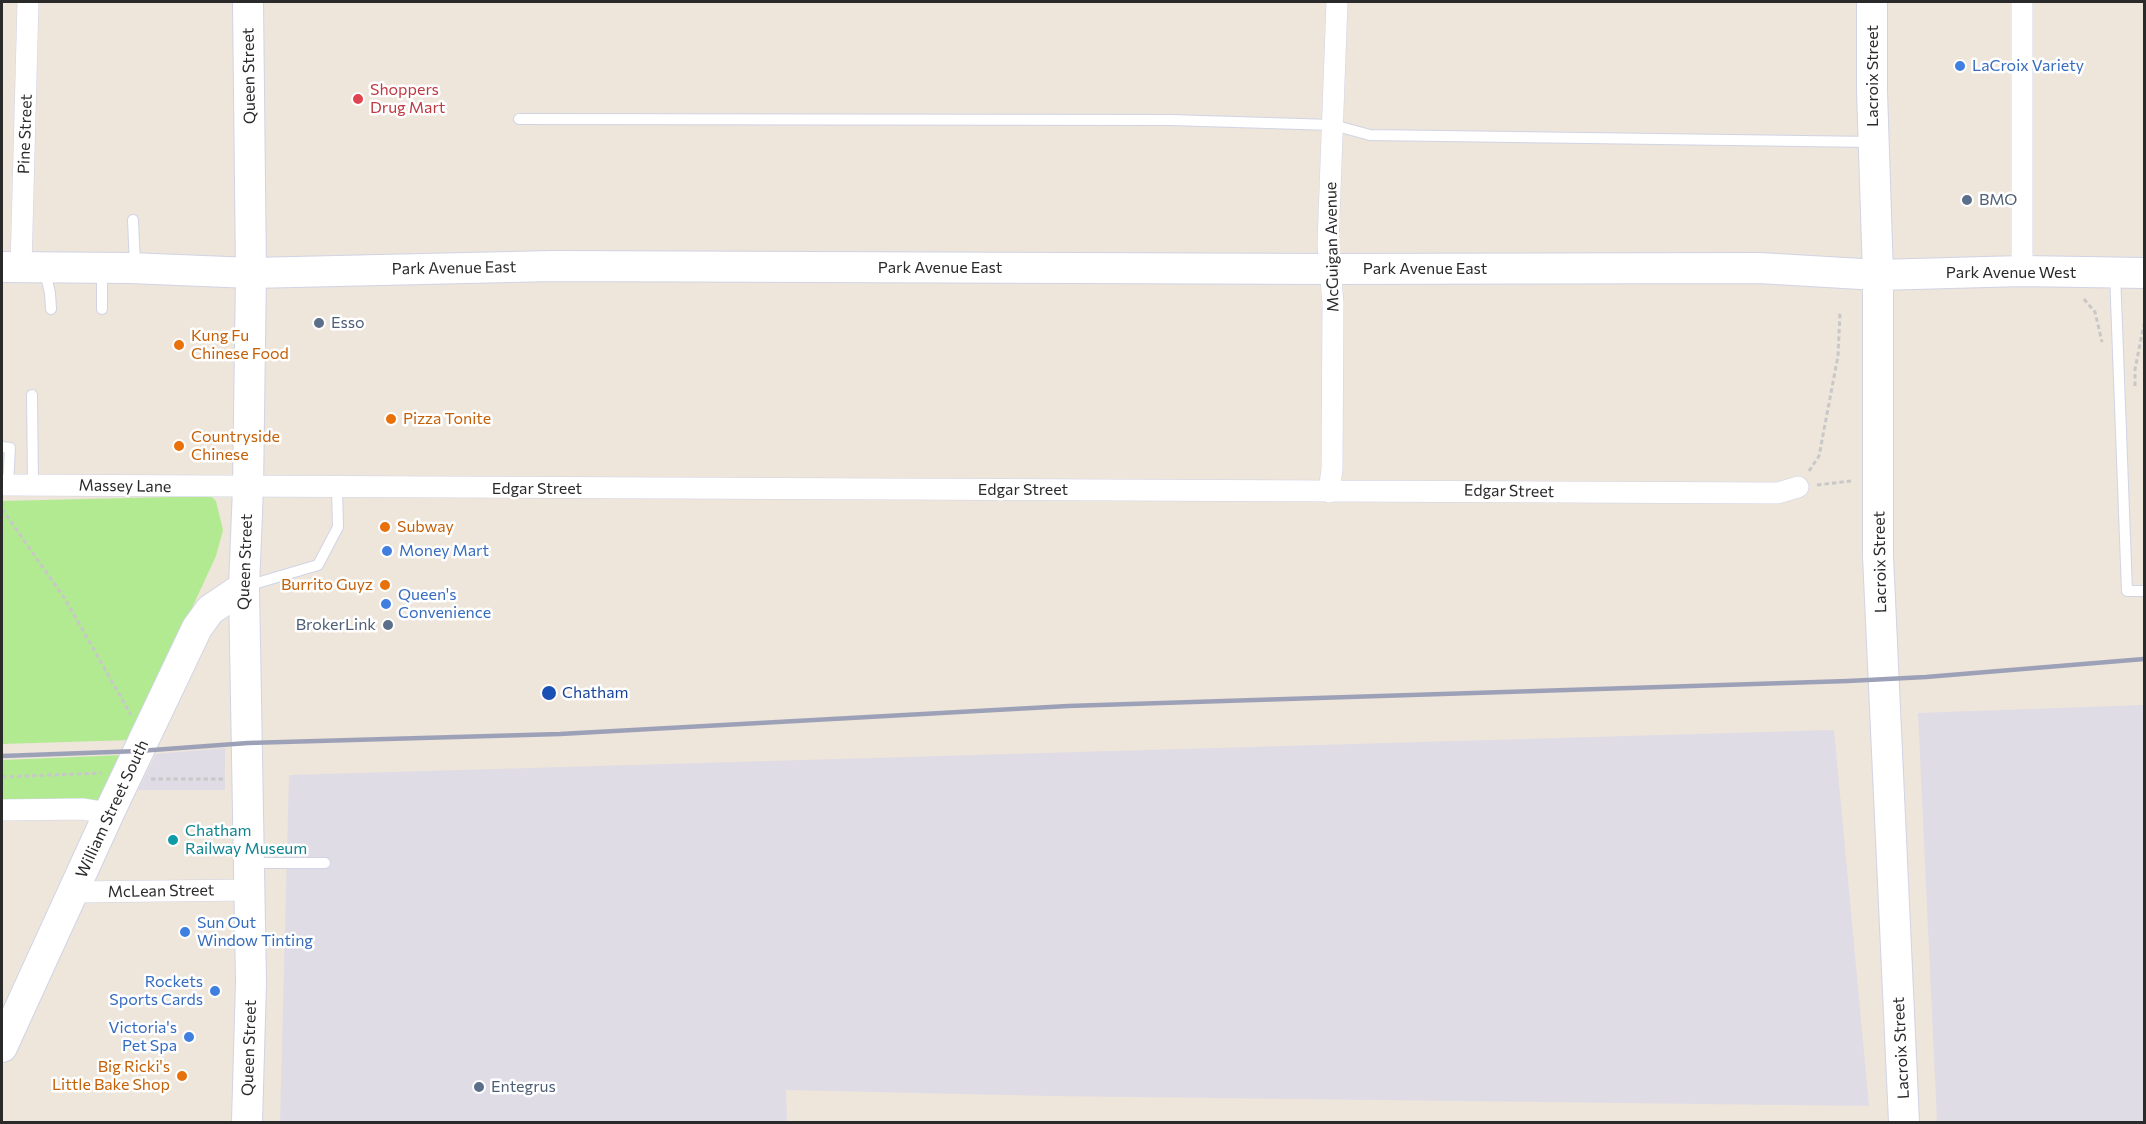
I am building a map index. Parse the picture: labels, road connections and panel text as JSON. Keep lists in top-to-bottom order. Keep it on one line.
{"streets":{"main road":["Queen Street","Lacroix Street","Park Avenue East","Park Avenue West","William Street South"],"street":["Pine Street","McGuigan Avenue","Massey Lane","Edgar Street","McLean Street"]},"crossings":[["Queen Street","Park Avenue East"],["Queen Street","Massey Lane"],["Queen Street","Edgar Street"],["Queen Street","William Street South"],["Queen Street","McLean Street"],["Lacroix Street","Park Avenue East"],["Lacroix Street","Park Avenue West"],["Pine Street","Park Avenue East"],["McGuigan Avenue","Park Avenue East"],["McGuigan Avenue","Edgar Street"],["Park Avenue East","Park Avenue West"],["Massey Lane","Edgar Street"],["William Street South","McLean Street"]],"places":["LaCroix Variety","Shoppers Drug Mart","BMO","Esso","Kung Fu Chinese Food","Pizza Tonite","Countryside Chinese","Subway","Money Mart","Burrito Guyz","Queen's Convenience","BrokerLink","Chatham","Chatham Railway Museum","Sun Out Window Tinting","Rockets Sports Cards","Victoria's Pet Spa","Big Ricki's Little Bake Shop","Entegrus"]}
